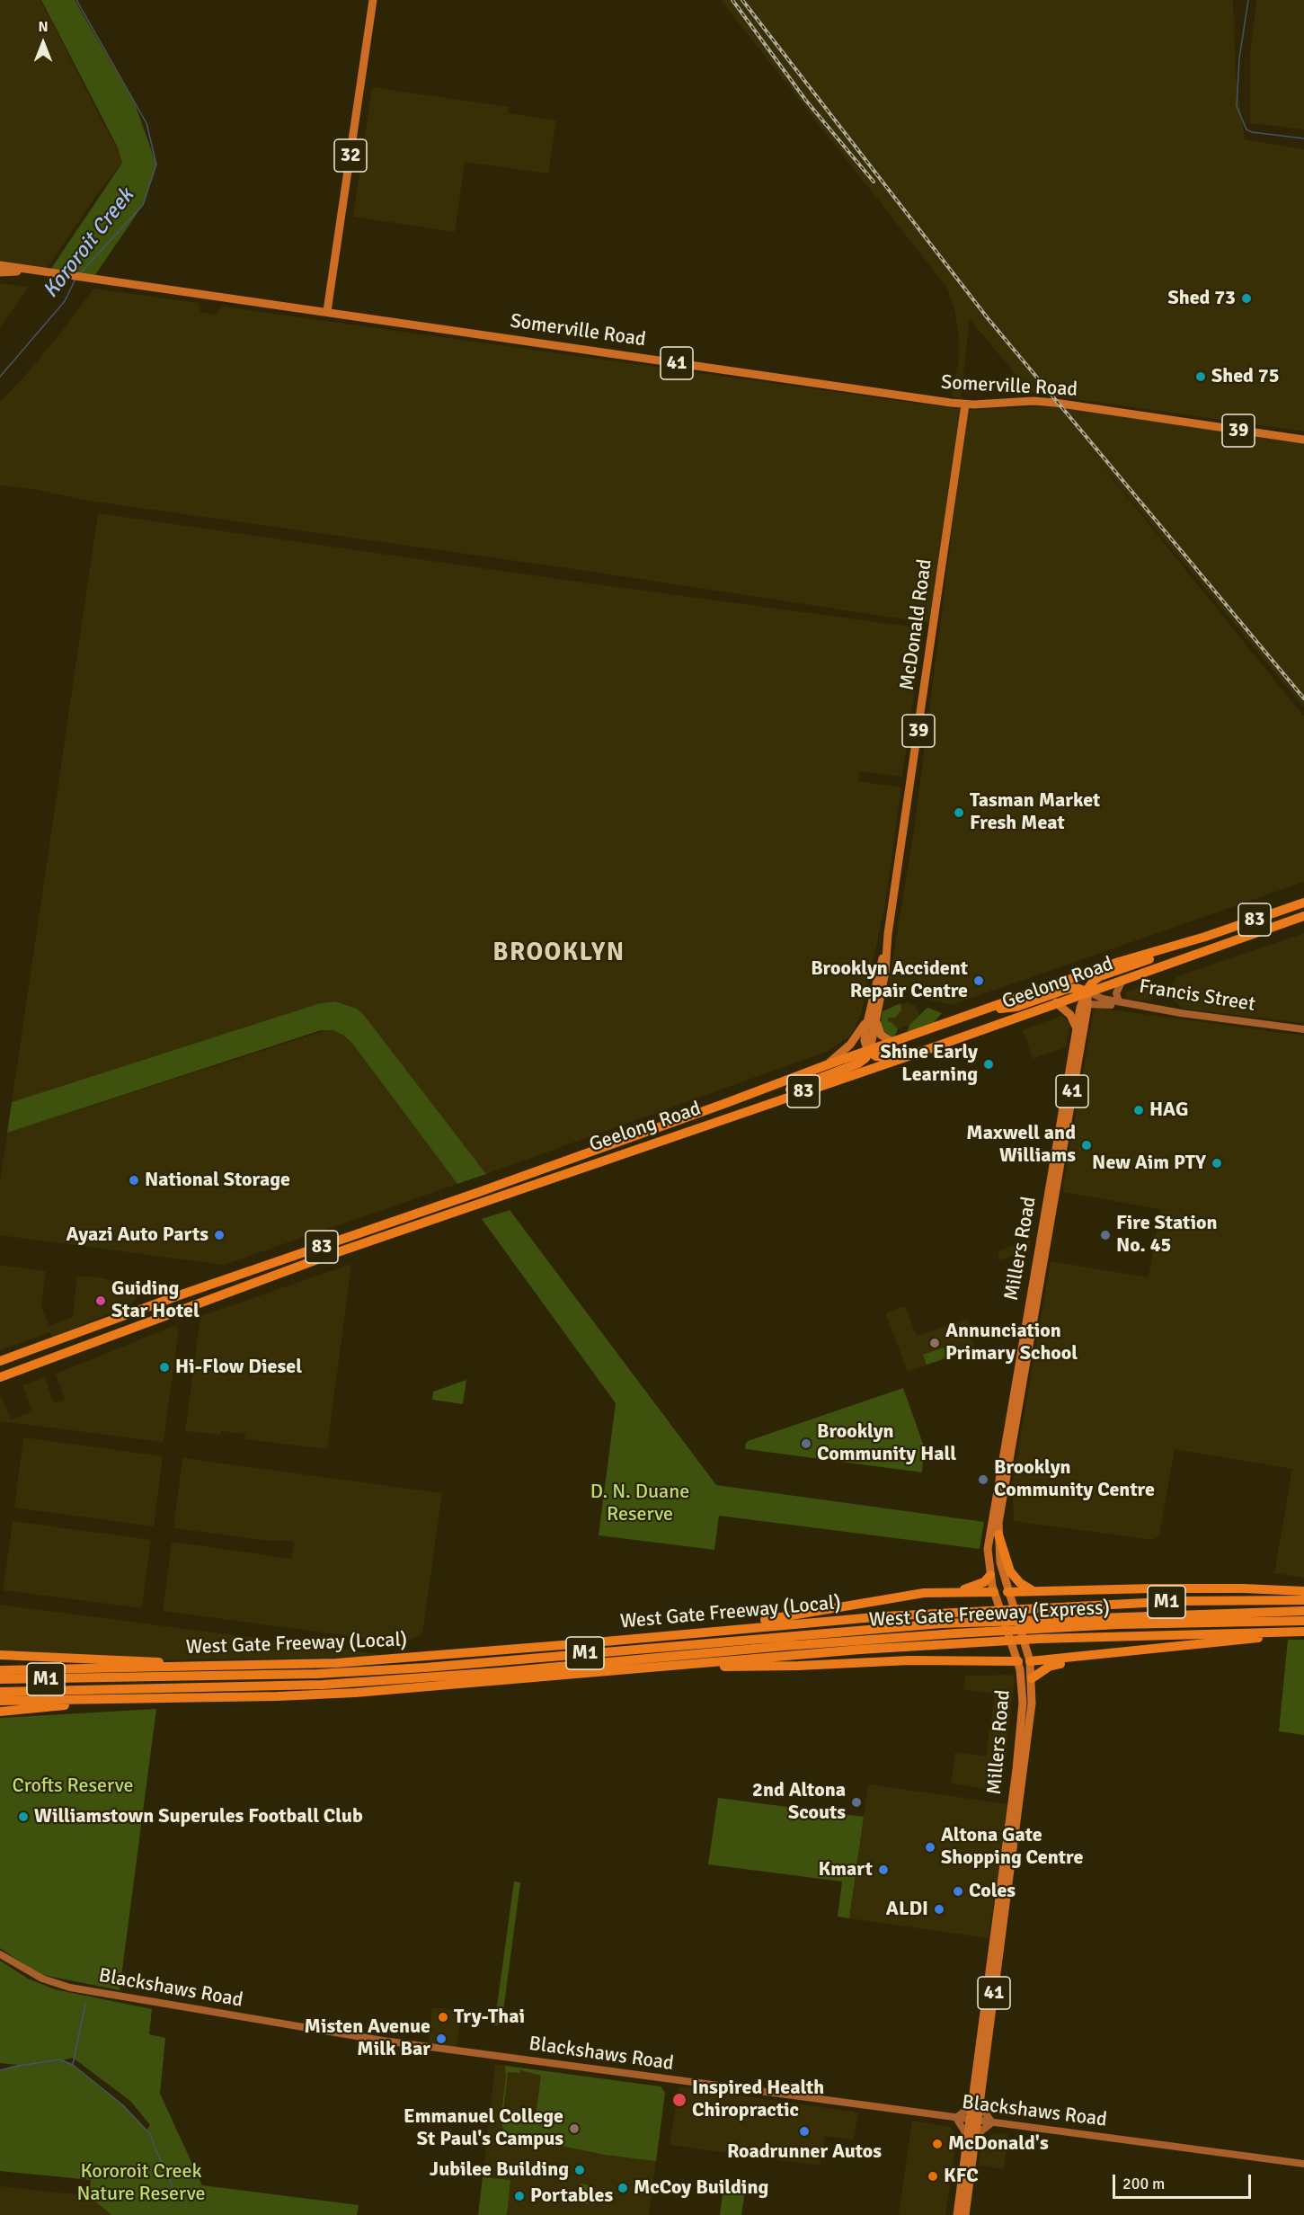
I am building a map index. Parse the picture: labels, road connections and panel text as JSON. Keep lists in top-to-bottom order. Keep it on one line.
{"streets":{"highway":["83","Geelong Road","M1","West Gate Freeway (Local)","West Gate Freeway (Express)"],"main road":["32","Somerville Road","41","39","McDonald Road","Francis Street","Millers Road","Blackshaws Road"]},"crossings":[["32","Somerville Road"],["Somerville Road","McDonald Road"],["39","McDonald Road"],["39","Geelong Road"],["McDonald Road","Geelong Road"],["Geelong Road","Francis Street"],["Geelong Road","Millers Road"],["Francis Street","Millers Road"],["Millers Road","Blackshaws Road"]],"districts":["BROOKLYN"],"water":["Kororoit Creek"],"parks":["D. N. Duane Reserve","Crofts Reserve","Kororoit Creek Nature Reserve"],"places":["Shed 73","Shed 75","Tasman Market Fresh Meat","Brooklyn Accident Repair Centre","Shine Early Learning","HAG","Maxwell and Williams","New Aim PTY","National Storage","Ayazi Auto Parts","Fire Station No. 45","Guiding Star Hotel","Annunciation Primary School","Hi-Flow Diesel","Brooklyn Community Hall","Brooklyn Community Centre","2nd Altona Scouts","Williamstown Superules Football Club","Altona Gate Shopping Centre","Kmart","Coles","ALDI","Try-Thai","Misten Avenue Milk Bar","Inspired Health Chiropractic","Emmanuel College St Paul's Campus","Roadrunner Autos","McDonald's","Jubilee Building","KFC","McCoy Building","Portables"],"scale_bar":"200 m","north":"top"}
